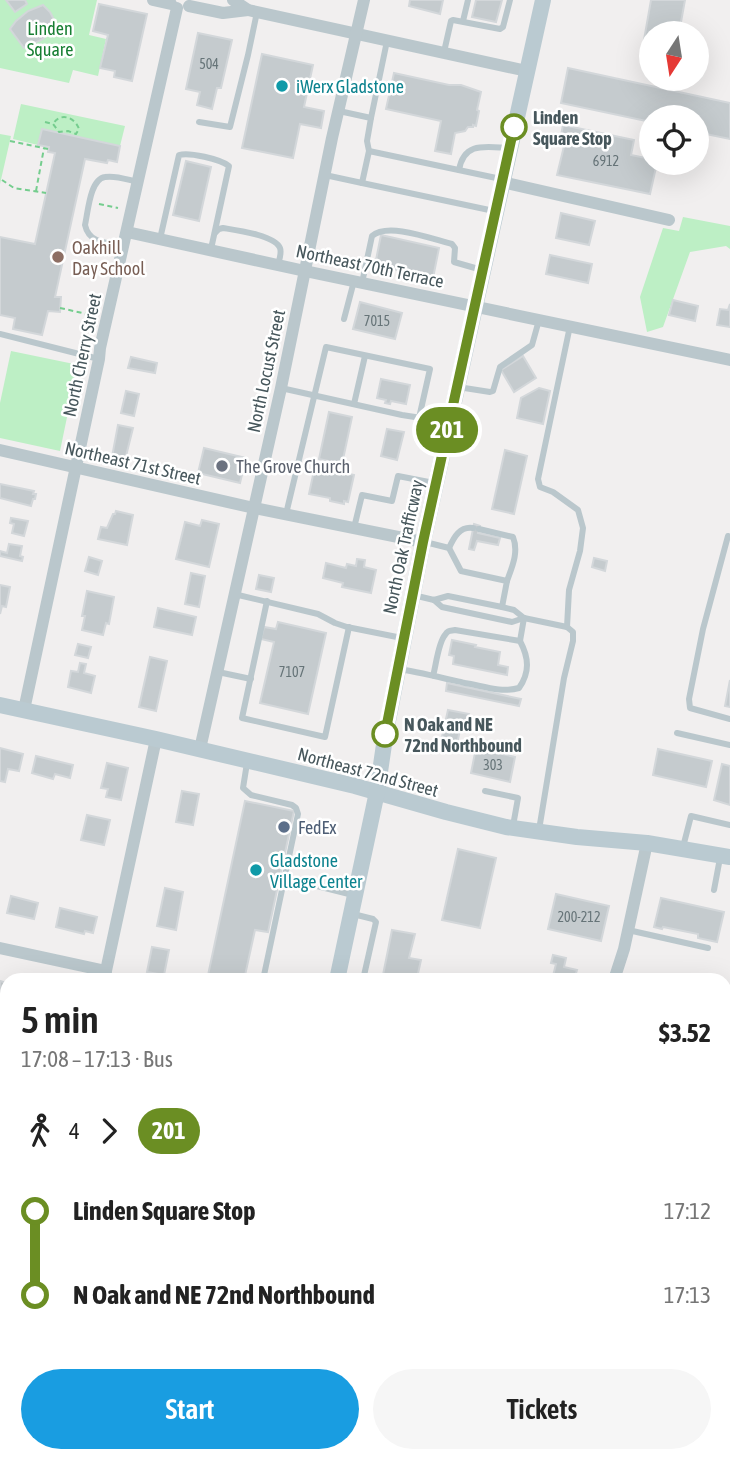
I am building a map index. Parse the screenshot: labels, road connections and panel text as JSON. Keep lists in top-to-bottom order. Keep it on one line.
{"streets":{"main road":["North Oak Trafficway","Northeast 72nd Street"],"street":["Northeast 70th Terrace","North Cherry Street","North Locust Street","Northeast 71st Street"]},"crossings":[["Northeast 70th Terrace","North Cherry Street"],["Northeast 70th Terrace","North Locust Street"],["Northeast 70th Terrace","North Oak Trafficway"],["North Cherry Street","Northeast 71st Street"],["North Cherry Street","Northeast 72nd Street"],["North Locust Street","Northeast 71st Street"],["North Locust Street","Northeast 72nd Street"],["Northeast 71st Street","North Oak Trafficway"],["North Oak Trafficway","Northeast 72nd Street"]],"parks":["Linden Square"],"places":["iWerx Gladstone","Linden Square Stop","Oakhill Day School","The Grove Church","N Oak and NE 72nd Northbound","FedEx","Gladstone Village Center"],"lines":["bus line 201"],"house_numbers":["504","6912","7015","7107","303","200-212"],"north":"bottom","page":{"on_map":"201","heading":["5 min","17:08 – 17:13 · Bus","$3.52"],"legs":["4","201"],"list":[{"name":"Linden Square Stop","value":"17:12"},{"name":"N Oak and NE 72nd Northbound","value":"17:13"}],"buttons":["Start","Tickets"]}}
